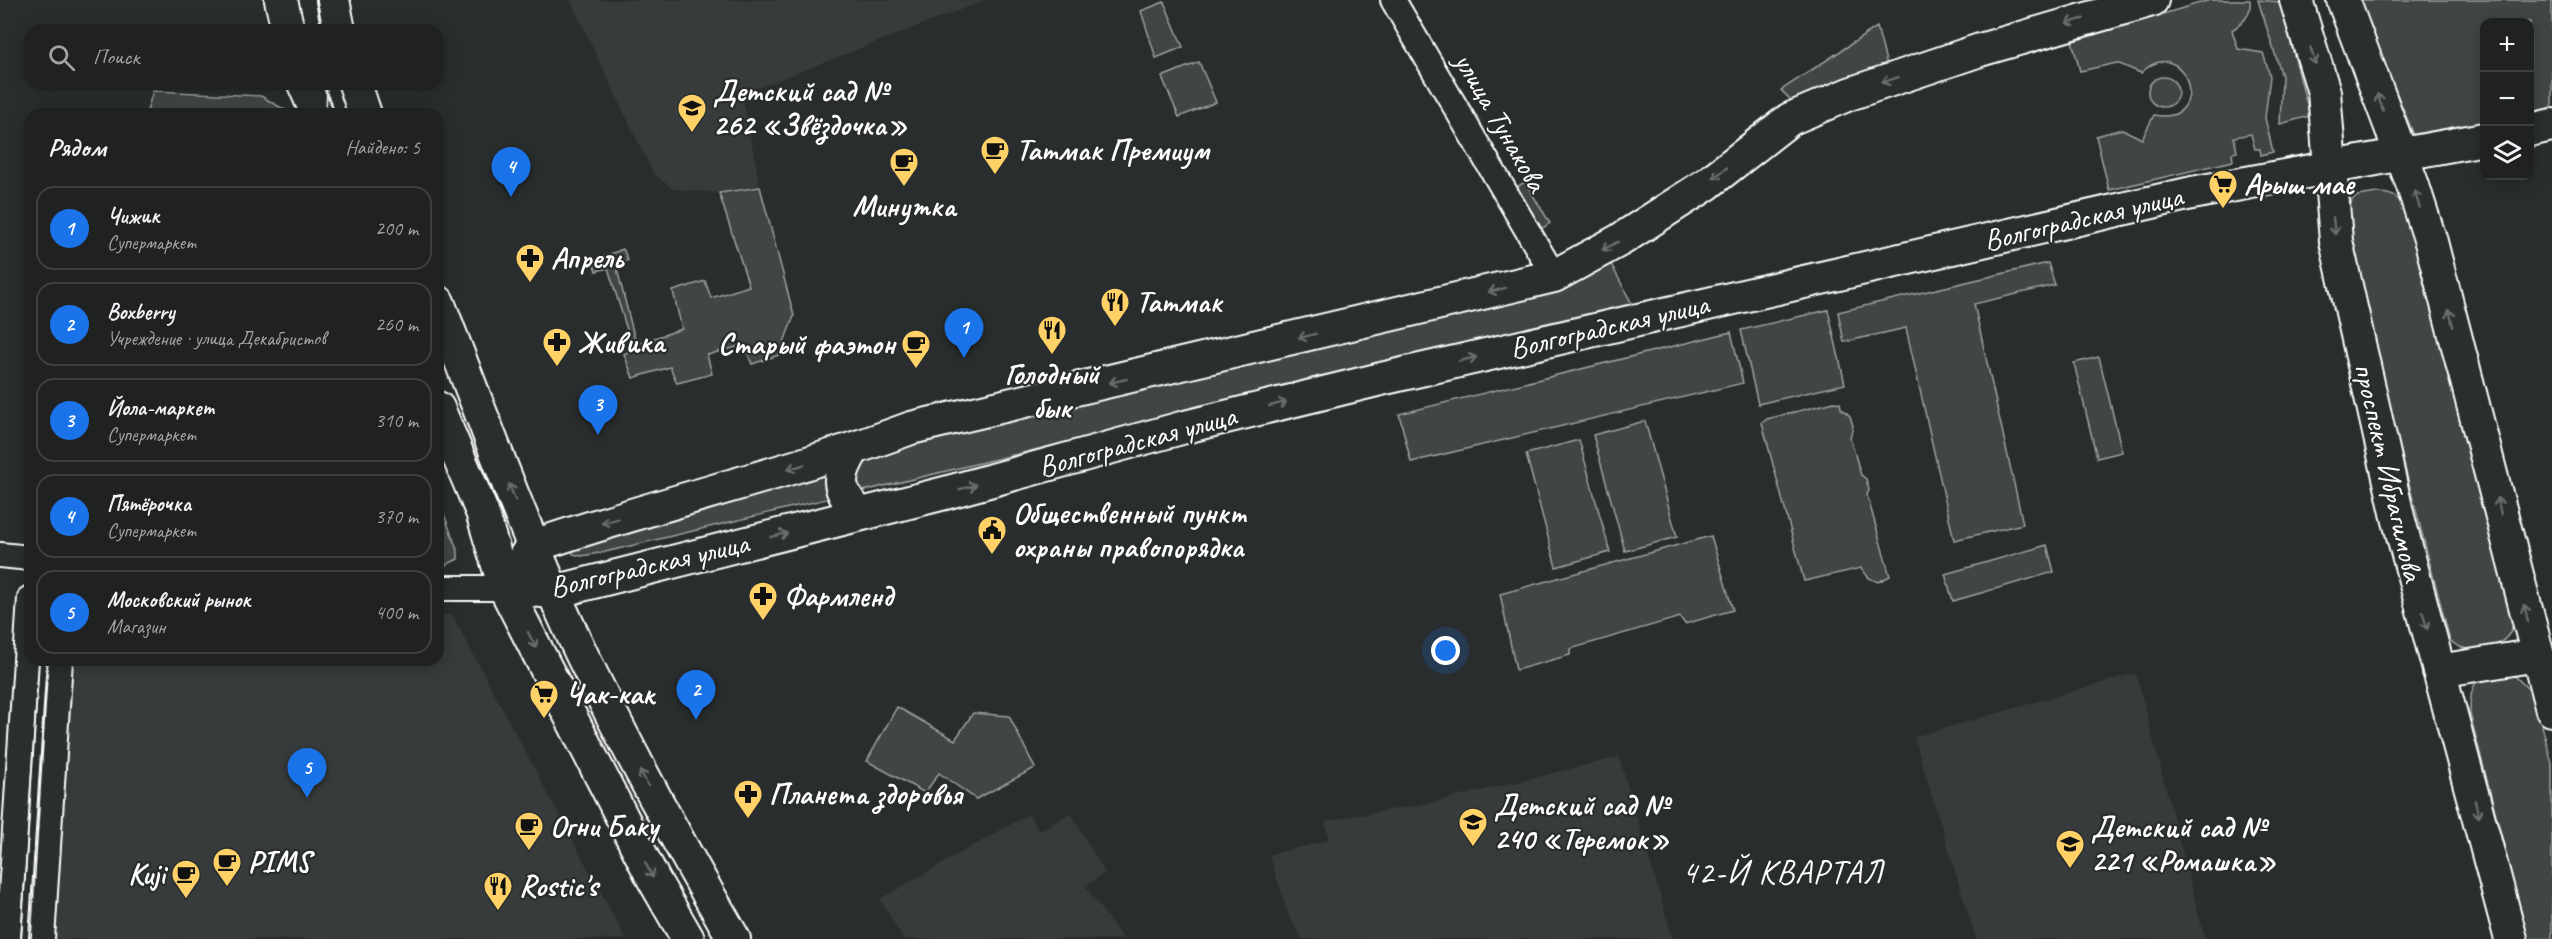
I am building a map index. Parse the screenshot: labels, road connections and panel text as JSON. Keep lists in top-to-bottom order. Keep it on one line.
{"streets":{"main road":["Волгоградская улица","проспект Ибрагимова"],"street":["улица Тунакова"]},"crossings":[["улица Тунакова","Волгоградская улица"],["Волгоградская улица","проспект Ибрагимова"]],"districts":["42-Й КВАРТАЛ"],"places":{"school or university":["Детский сад № 262 «Звёздочка»","Детский сад № 240 «Теремок»","Детский сад № 221 «Ромашка»"],"cafe":["Татмак Премиум","Минутка","Старый фаэтон","Огни Баку","PIMS","Kuji"],"supermarket":["Арыш мае","Чак-как"],"pharmacy":["Апрель","Живика","Фармленд","Планета здоровья"],"restaurant":["Татмак","Голодный бык","Rostic's"],"public building":["Общественный пункт охраны правопорядка"]},"page":{"map_buttons":["+","−"],"search":"Поиск","heading":["Рядом","Найдено: 5"],"pins":["4","1","3","2","5"],"list":[{"mark":"1","name":"Чижик","note":"Супермаркет","value":"200 m"},{"mark":"2","name":"Boxberry","note":"Учреждение · улица Декабристов","value":"260 m"},{"mark":"3","name":"Йола-маркет","note":"Супермаркет","value":"310 m"},{"mark":"4","name":"Пятёрочка","note":"Супермаркет","value":"370 m"},{"mark":"5","name":"Московский рынок","note":"Магазин","value":"400 m"}]}}
